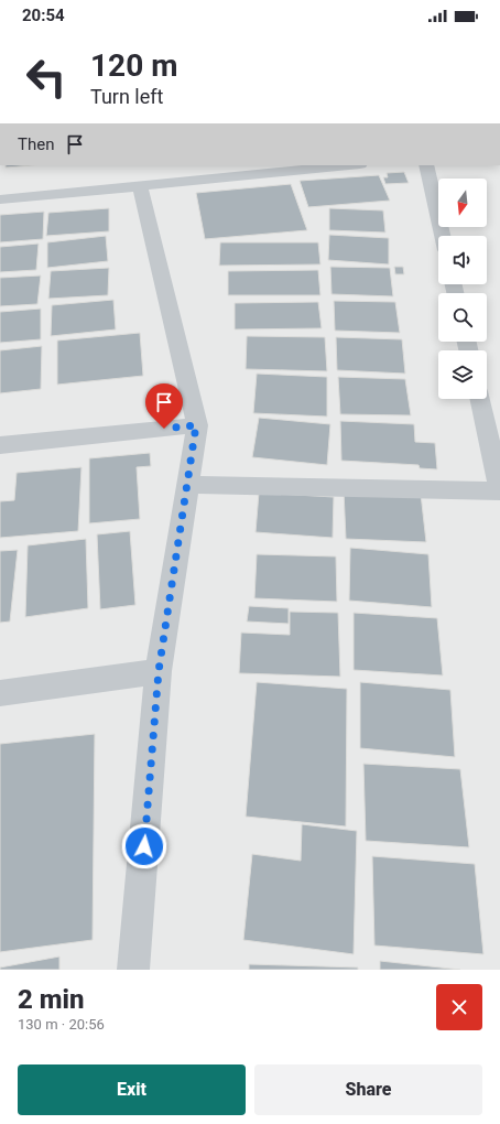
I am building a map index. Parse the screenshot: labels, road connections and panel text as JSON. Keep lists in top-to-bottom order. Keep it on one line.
{"north":"bottom","page":{"status":"20:54","turn":["120 m","Turn left"],"then":"Then","heading":["2 min","130 m · 20:56"],"buttons":["Exit","Share"]}}
